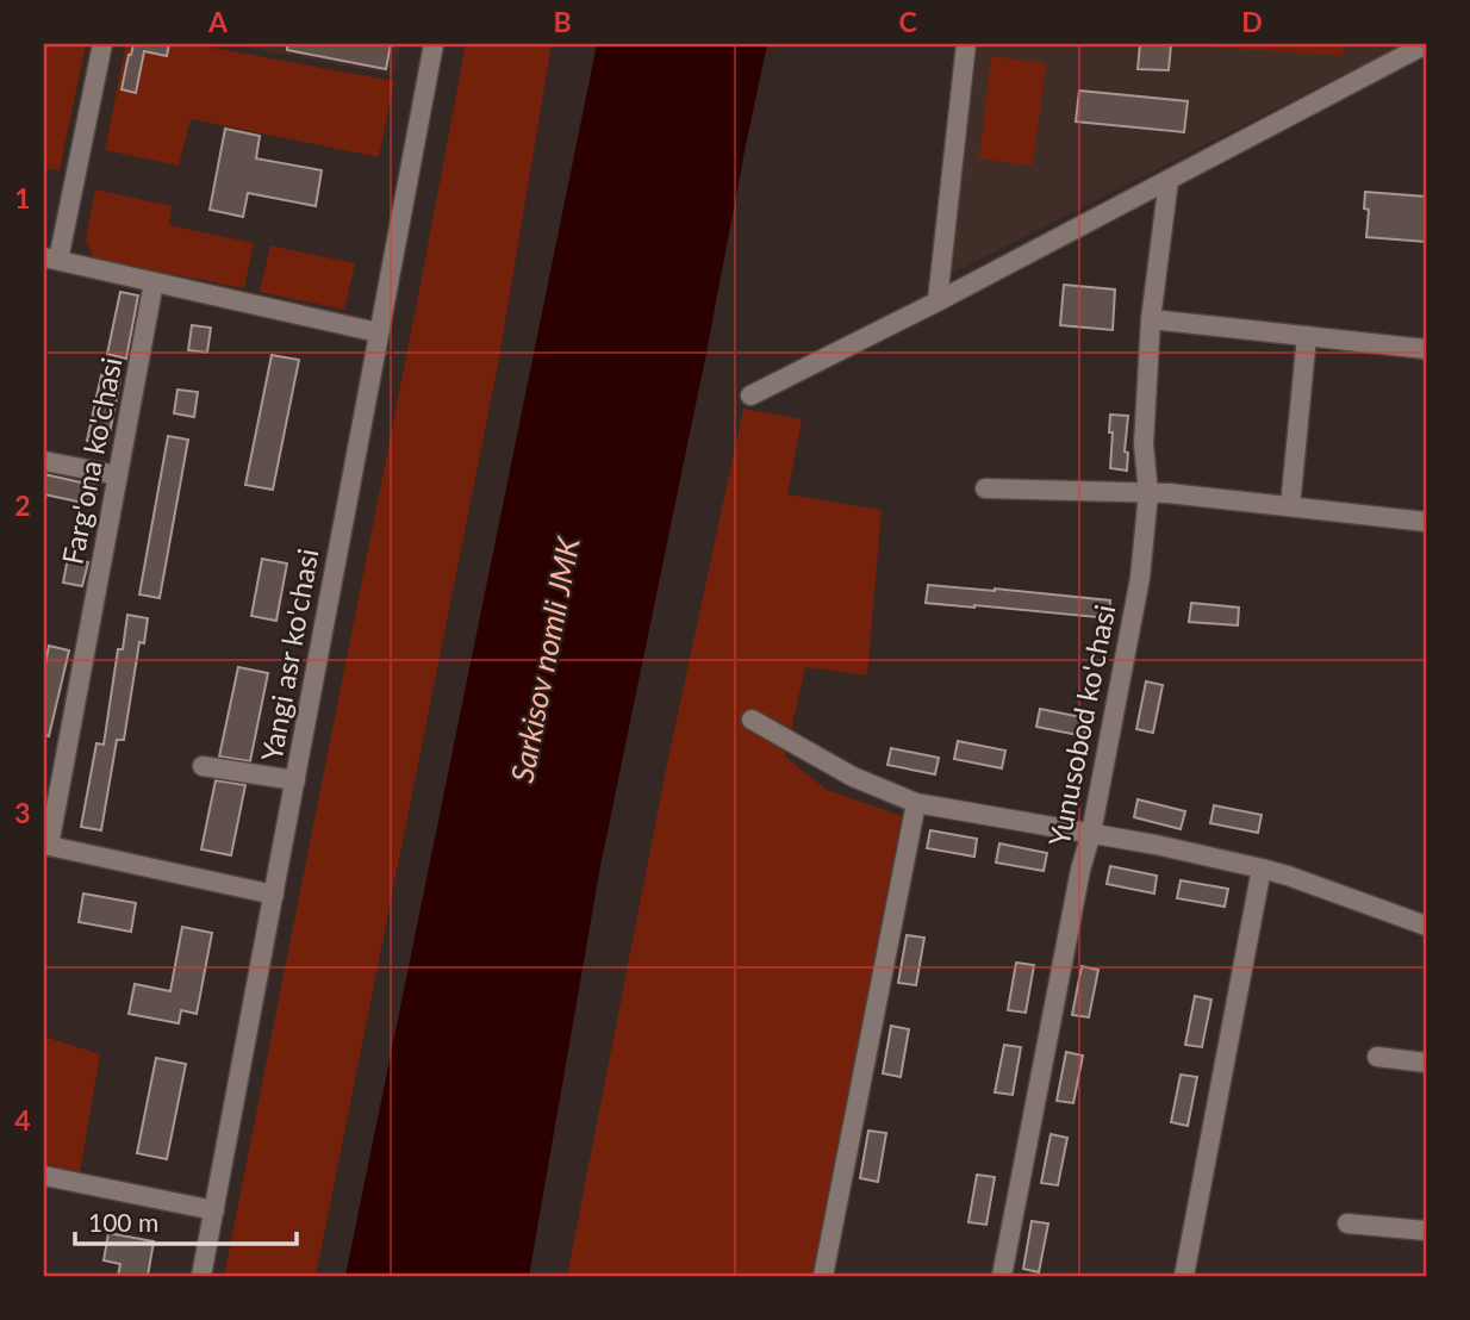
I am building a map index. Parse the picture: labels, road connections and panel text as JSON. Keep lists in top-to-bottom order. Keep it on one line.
{"streets":{"street":["Farg'ona ko'chasi","Yangi asr ko'chasi","Yunusobod ko'chasi"]},"water":["Sarkisov nomli JMK"],"scale_bar":"100 m","grid":{"columns":["A","B","C","D"],"rows":["1","2","3","4"]}}
